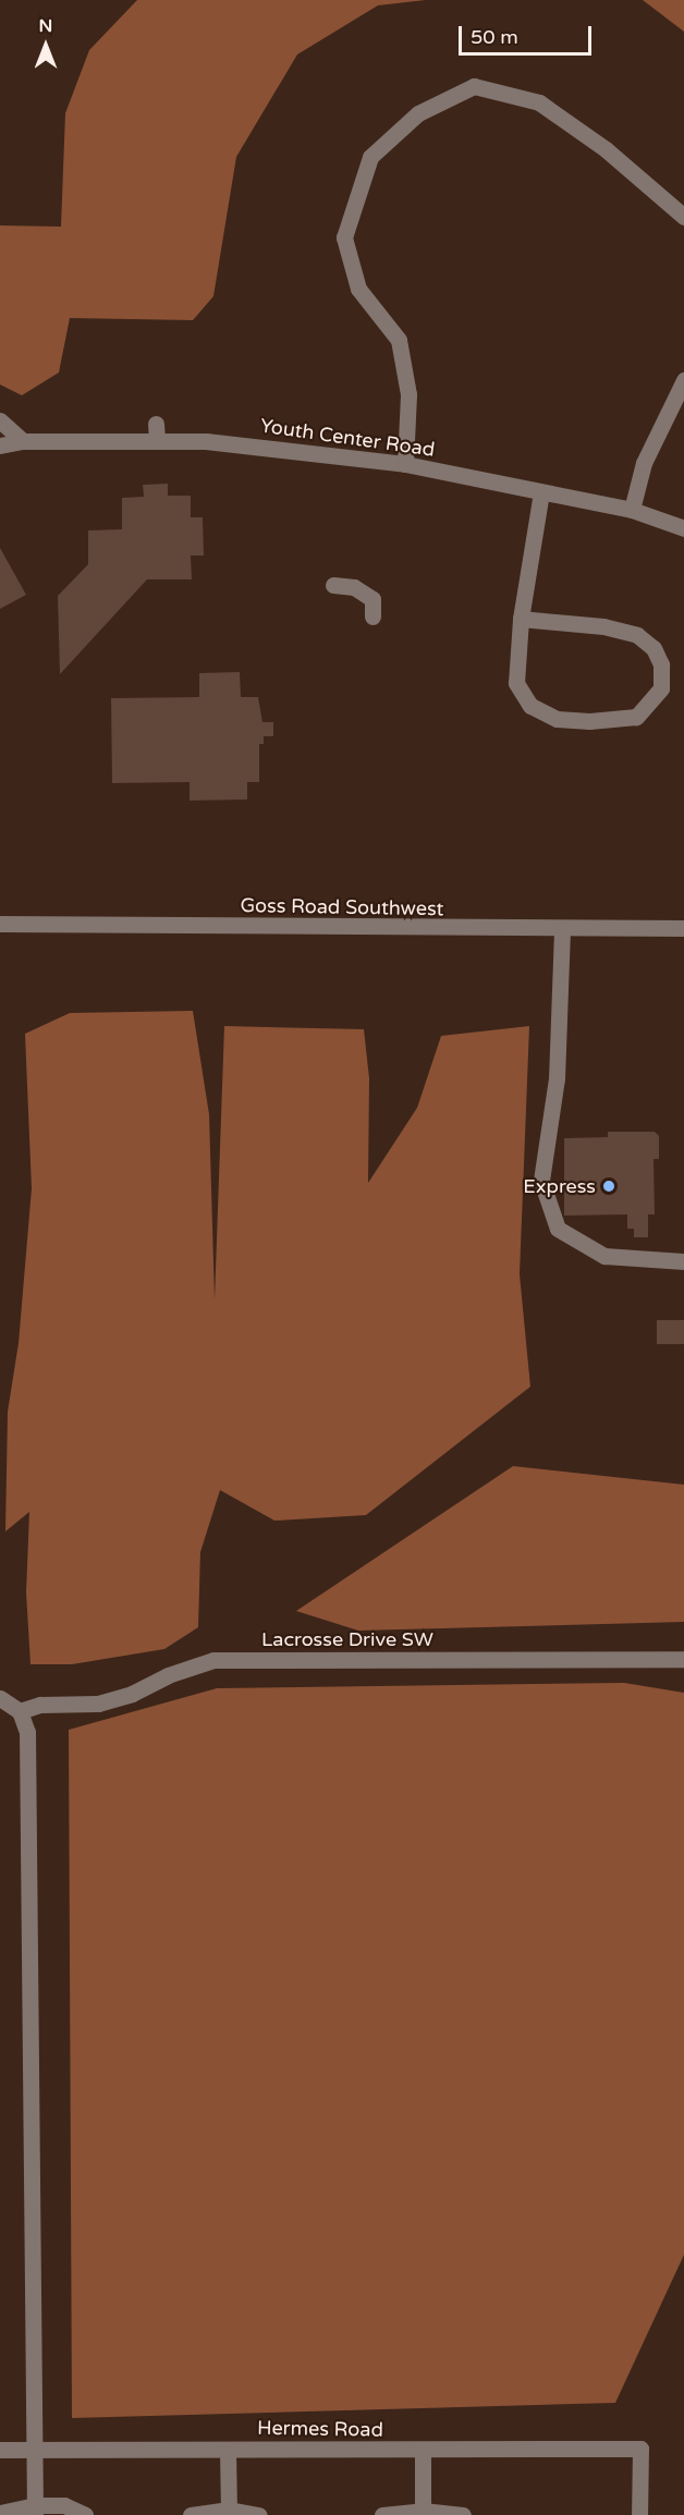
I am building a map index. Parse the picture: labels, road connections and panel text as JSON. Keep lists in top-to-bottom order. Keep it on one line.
{"streets":{"street":["Youth Center Road","Goss Road Southwest","Lacrosse Drive SW","Hermes Road"]},"places":["Express"],"scale_bar":"50 m","north":"top"}
